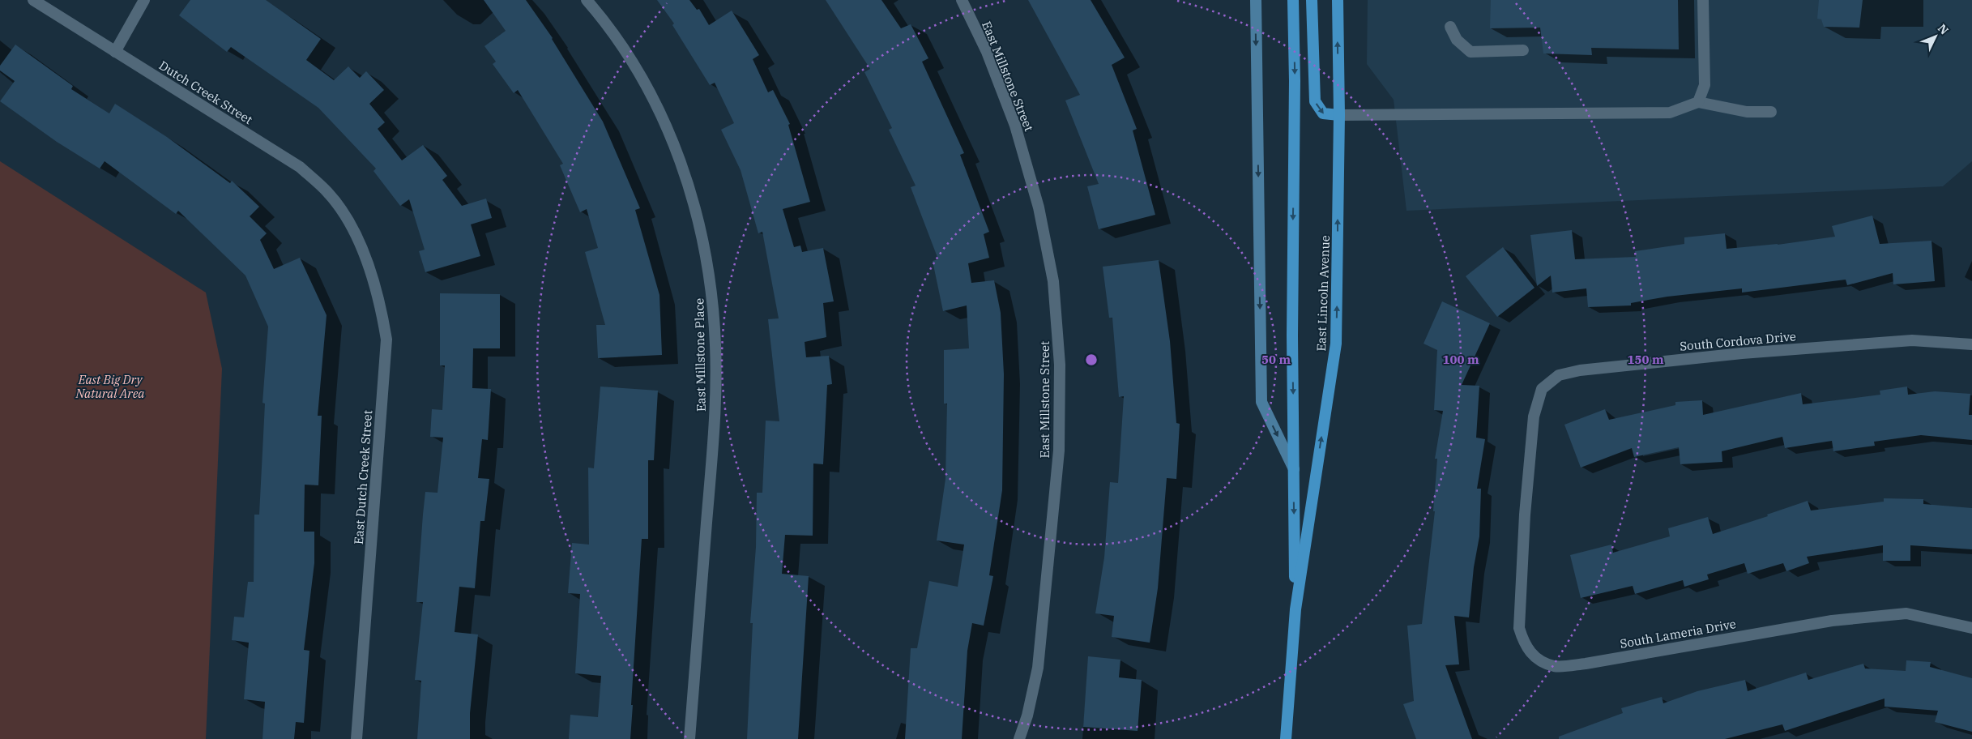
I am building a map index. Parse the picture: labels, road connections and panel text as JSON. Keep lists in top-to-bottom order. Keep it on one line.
{"streets":{"main road":["East Lincoln Avenue"],"street":["East Millstone Street","Dutch Creek Street","South Cordova Drive","East Millstone Place","East Dutch Creek Street","South Lameria Drive"]},"crossings":[["Dutch Creek Street","East Dutch Creek Street"],["South Cordova Drive","South Lameria Drive"]],"parks":["East Big Dry Natural Area"],"north":"top right","rings":["50 m","100 m","150 m"]}
